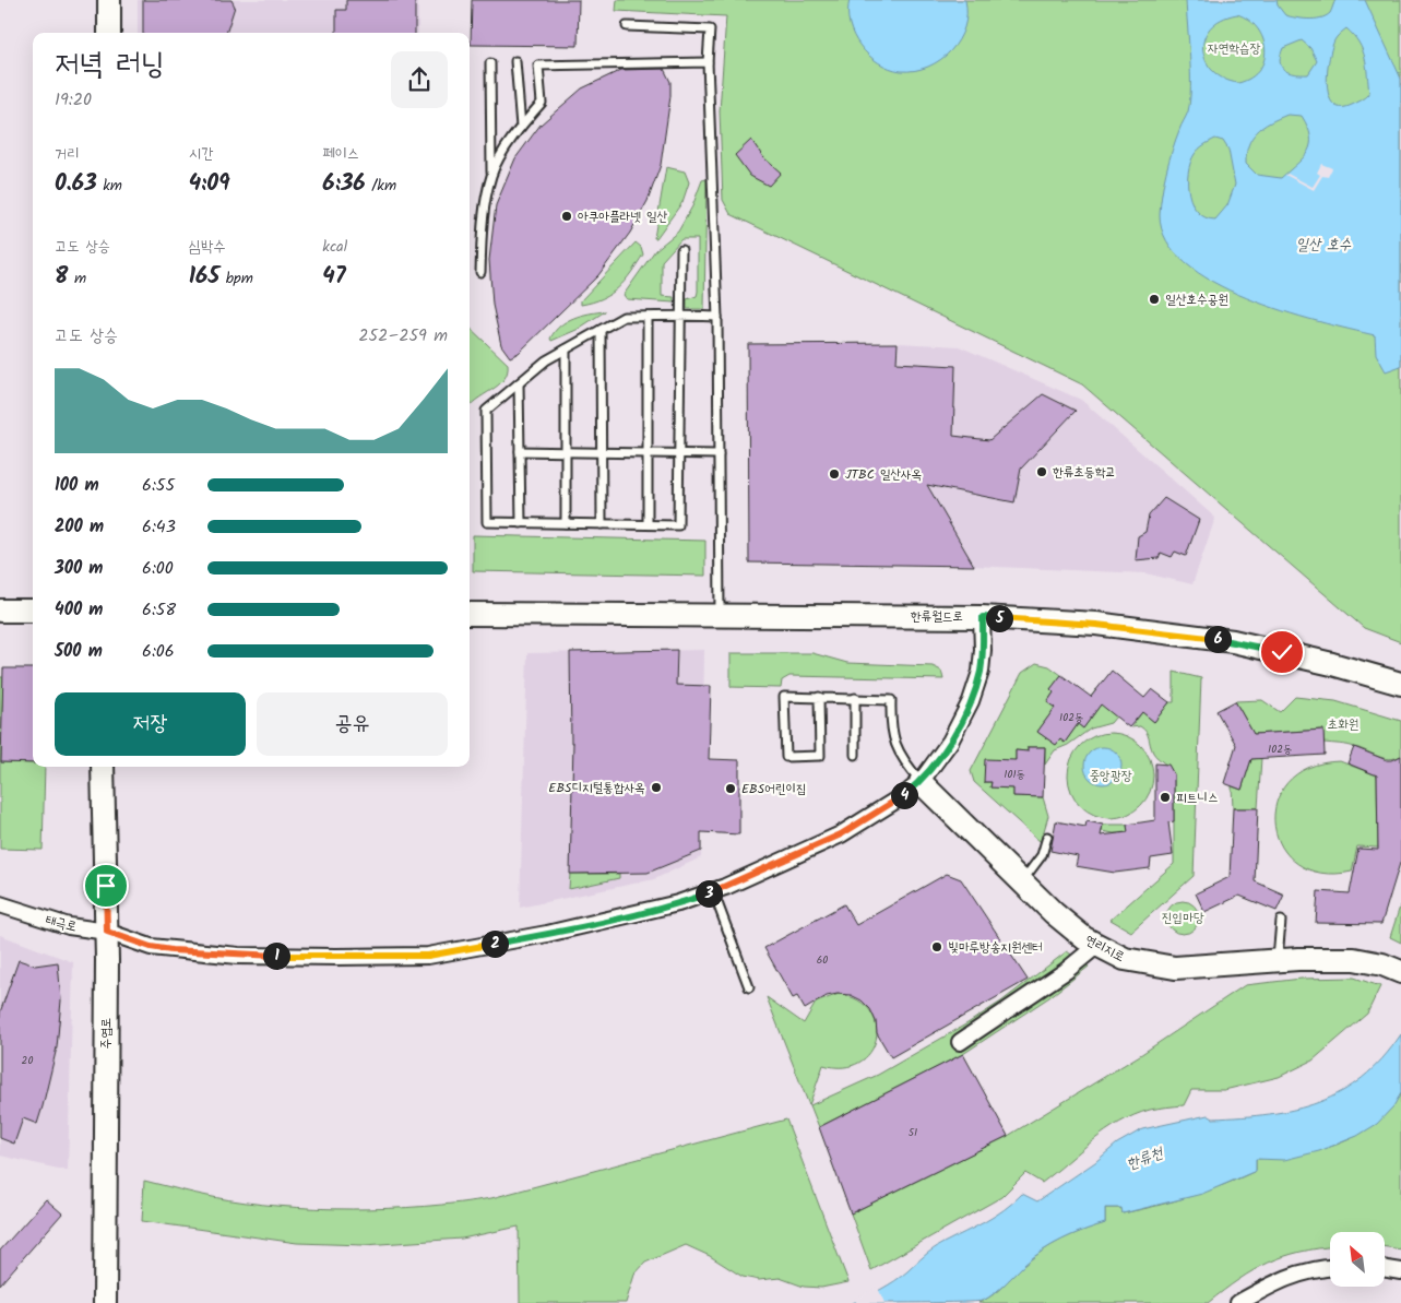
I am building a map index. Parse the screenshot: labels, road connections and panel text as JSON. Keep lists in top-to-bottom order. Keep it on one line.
{"streets":{"street":["한류월드로","태극로","연리지로","주엽로"]},"crossings":[["한류월드로","태극로"],["태극로","연리지로"],["태극로","주엽로"]],"water":["일산 호수","한류천"],"parks":["자연학습장","초화원","중앙광장","진입마당"],"places":["아쿠아플라넷 일산","일산호수공원","한류초등학교","JTBC 일산사옥","EBS디지털통합사옥","EBS어린이집","피트니스","빛마루방송지원센터"],"house_numbers":["102동","102동","101동","60","20","51"],"north":"top left","page":{"heading":["저녁 러닝","19:20"],"stats":[["거리","0.63 km"],["시간","4:09"],["페이스","6:36 /km"],["고도 상승","8 m"],["심박수","165 bpm"],["kcal","47"]],"chart":["고도 상승","252–259 m"],"list":[{"name":"100 m","note":"6:55"},{"name":"200 m","note":"6:43"},{"name":"300 m","note":"6:00"},{"name":"400 m","note":"6:58"},{"name":"500 m","note":"6:06"}],"pins":["5","6","4","3","2","1"],"buttons":["저장","공유"]}}
